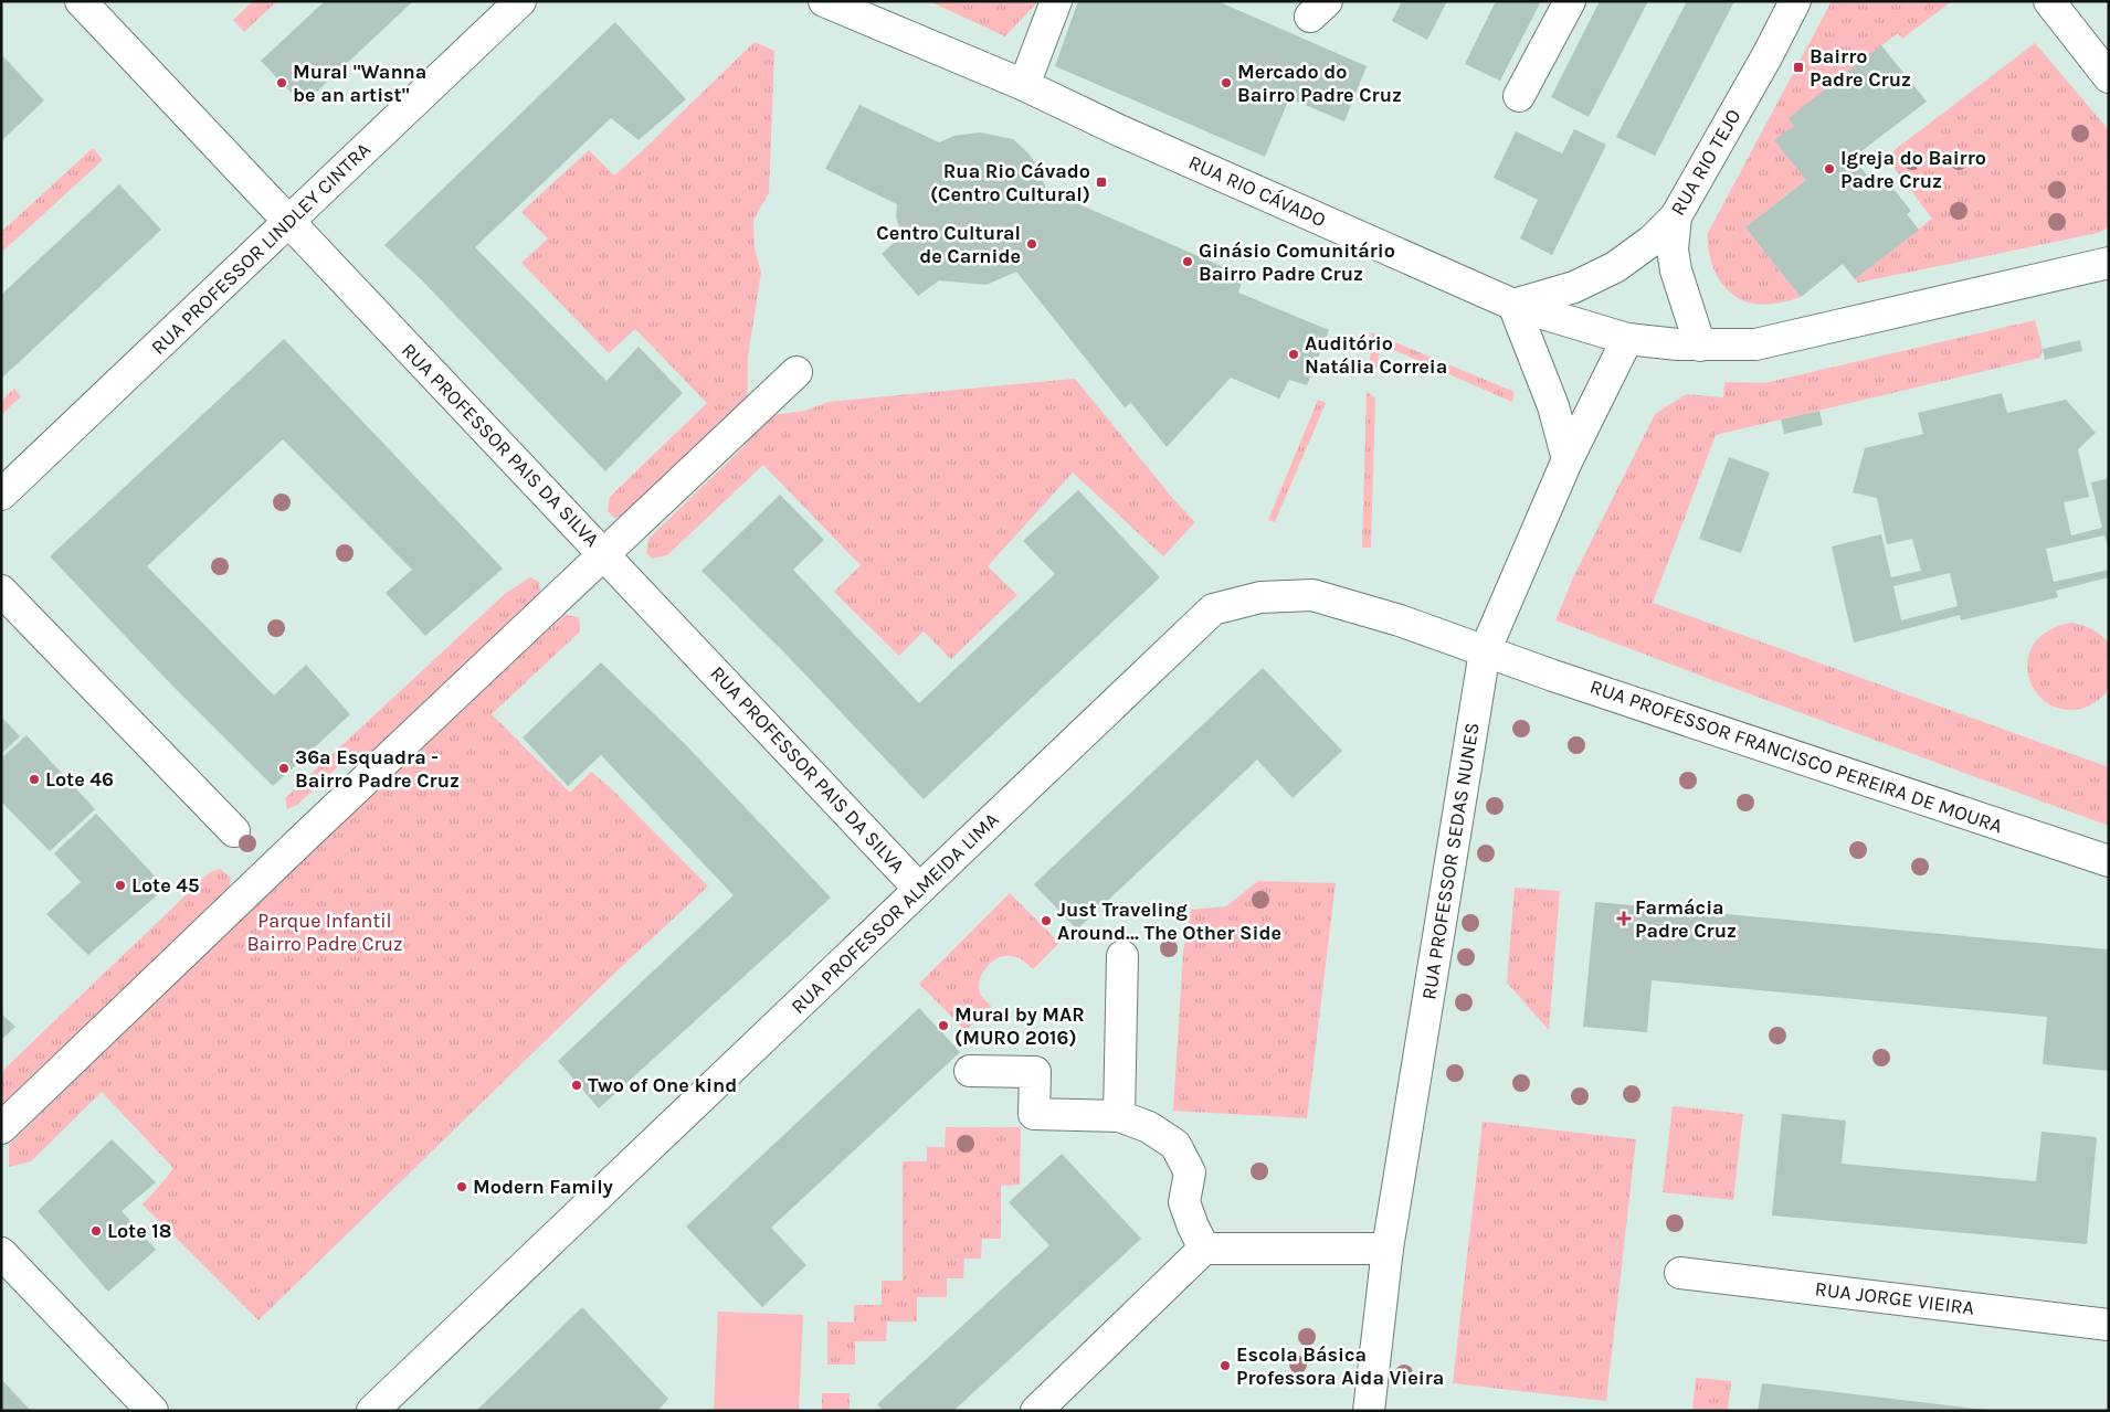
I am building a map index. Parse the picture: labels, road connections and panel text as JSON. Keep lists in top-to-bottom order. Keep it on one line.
{"streets":{"street":["RUA RIO TEJO","RUA RIO CÁVADO","RUA PROFESSOR LINDLEY CINTRA","RUA PROFESSOR PAIS DA SILVA","RUA PROFESSOR FRANCISCO PEREIRA DE MOURA","RUA PROFESSOR SEDAS NUNES","RUA PROFESSOR ALMEIDA LIMA","RUA JORGE VIEIRA"]},"crossings":[["RUA RIO TEJO","RUA RIO CÁVADO"],["RUA RIO CÁVADO","RUA PROFESSOR SEDAS NUNES"],["RUA PROFESSOR LINDLEY CINTRA","RUA PROFESSOR PAIS DA SILVA"],["RUA PROFESSOR PAIS DA SILVA","RUA PROFESSOR ALMEIDA LIMA"],["RUA PROFESSOR FRANCISCO PEREIRA DE MOURA","RUA PROFESSOR SEDAS NUNES"],["RUA PROFESSOR FRANCISCO PEREIRA DE MOURA","RUA PROFESSOR ALMEIDA LIMA"],["RUA PROFESSOR SEDAS NUNES","RUA PROFESSOR ALMEIDA LIMA"]],"parks":["Parque Infantil Bairro Padre Cruz"],"places":{"transit":["Bairro Padre Cruz","Rua Rio Cávado (Centro Cultural)"],"other":["Mural \"Wanna be an artist\"","Mercado do Bairro Padre Cruz","Igreja do Bairro Padre Cruz","Centro Cultural de Carnide","Ginásio Comunitário Bairro Padre Cruz","Auditório Natália Correia","36ª Esquadra - Bairro Padre Cruz","Lote 46","Lote 45","Just Traveling Around… The Other Side","Mural by MAR (MURO 2016)","Two of One kind","Modern Family","Lote 18","Escola Básica Professora Aida Vieira"],"health":["Farmácia Padre Cruz"]}}
